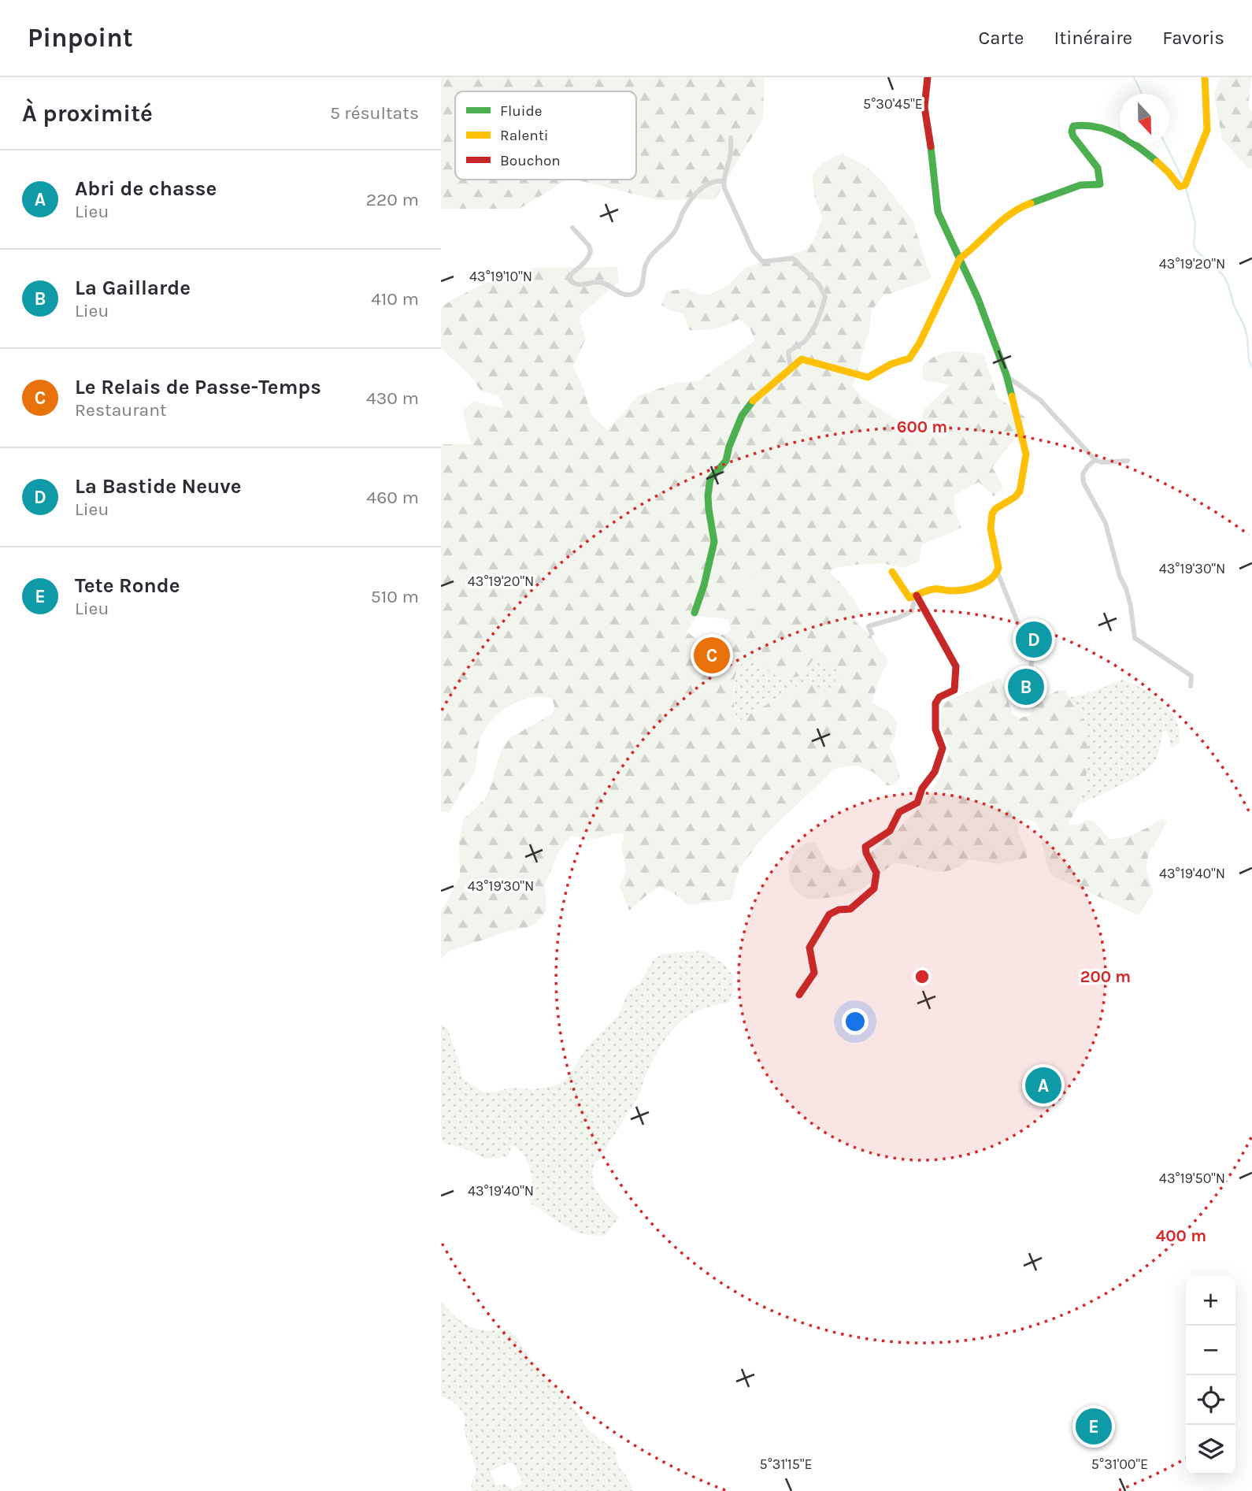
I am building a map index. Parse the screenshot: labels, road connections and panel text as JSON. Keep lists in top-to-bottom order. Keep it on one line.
{"legend":["Fluide","Ralenti","Bouchon"],"north":"bottom","page":{"header":"Pinpoint","nav":["Carte","Itinéraire","Favoris"],"heading":["À proximité","5 résultats"],"list":[{"mark":"A","name":"Abri de chasse","note":"Lieu","value":"220 m"},{"mark":"B","name":"La Gaillarde","note":"Lieu","value":"410 m"},{"mark":"C","name":"Le Relais de Passe-Temps","note":"Restaurant","value":"430 m"},{"mark":"D","name":"La Bastide Neuve","note":"Lieu","value":"460 m"},{"mark":"E","name":"Tete Ronde","note":"Lieu","value":"510 m"}],"pins":["D","C","B","A","E"],"map_buttons":["+","−"]},"coordinates":["5°30'45\"E","43°19'20\"N","43°19'10\"N","43°19'30\"N","43°19'40\"N","43°19'50\"N","5°31'15\"E","5°31'00\"E"],"rings":["600 m","200 m","400 m"]}
